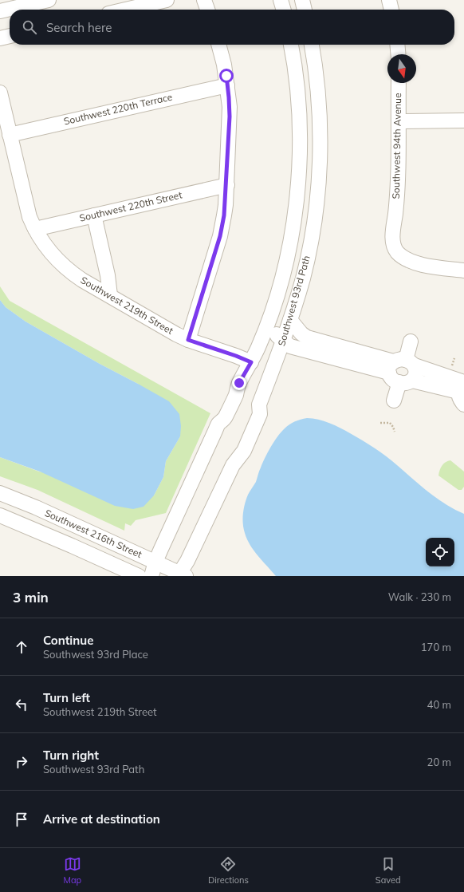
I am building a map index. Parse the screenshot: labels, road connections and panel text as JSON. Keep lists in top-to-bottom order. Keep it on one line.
{"streets":{"street":["Southwest 220th Terrace","Southwest 94th Avenue","Southwest 220th Street","Southwest 93rd Path","Southwest 219th Street","Southwest 216th Street"]},"crossings":[["Southwest 220th Terrace","Southwest 219th Street"],["Southwest 220th Street","Southwest 219th Street"],["Southwest 93rd Path","Southwest 219th Street"],["Southwest 93rd Path","Southwest 216th Street"]],"north":"bottom","page":{"search":"Search here","heading":["3 min","Walk · 230 m"],"list":[["Continue","Southwest 93rd Place","170 m"],["Turn left","Southwest 219th Street","40 m"],["Turn right","Southwest 93rd Path","20 m"],"Arrive at destination"],"nav":["Map","Directions","Saved"]}}
